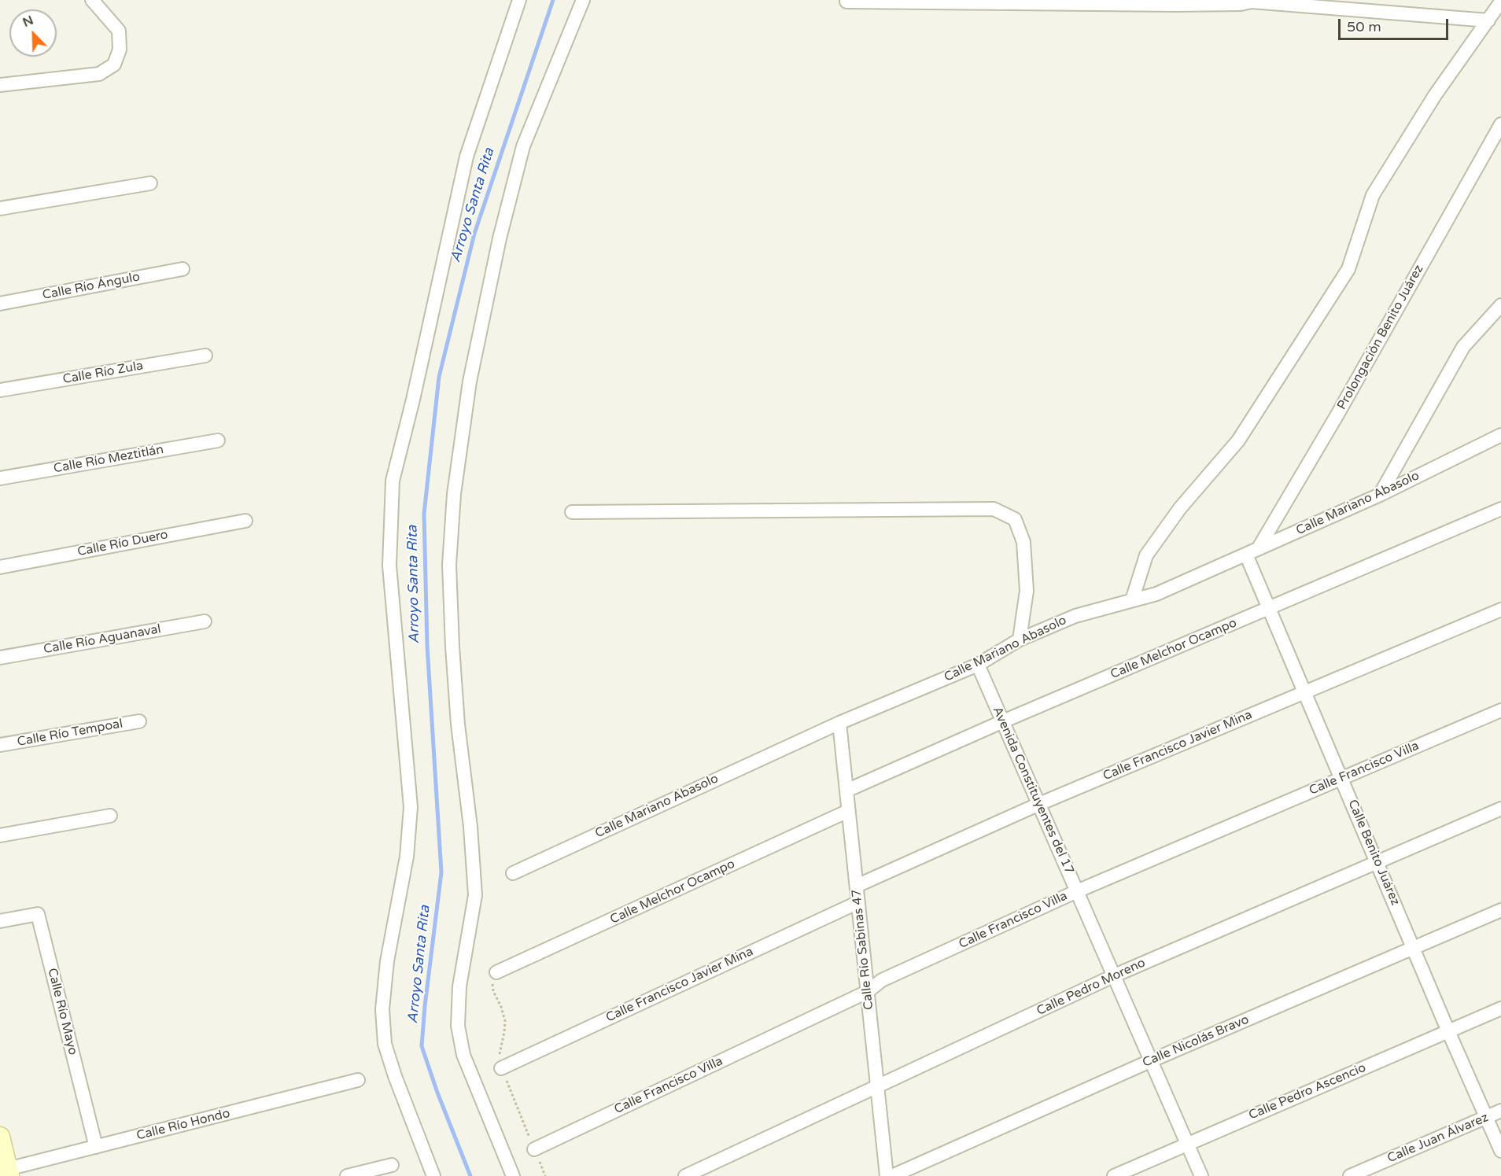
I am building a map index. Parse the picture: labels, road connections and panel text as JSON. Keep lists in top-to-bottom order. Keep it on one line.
{"streets":{"street":["Calle Río Ángulo","Prolongación Benito Juárez","Calle Río Zula","Calle Río Meztitlán","Calle Mariano Abasolo","Calle Río Duero","Calle Río Aguanaval","Calle Melchor Ocampo","Calle Río Tempoal","Calle Francisco Javier Mina","Calle Francisco Villa","Avenida Constituyentes del 17","Calle Benito Juárez","Calle Río Sabinas 47","Calle Pedro Moreno","Calle Río Mayo","Calle Nicolás Bravo","Calle Pedro Ascencio","Calle Río Hondo","Calle Juan Álvarez"]},"crossings":[["Prolongación Benito Juárez","Calle Mariano Abasolo"],["Calle Mariano Abasolo","Avenida Constituyentes del 17"],["Calle Mariano Abasolo","Calle Benito Juárez"],["Calle Mariano Abasolo","Calle Río Sabinas 47"],["Calle Melchor Ocampo","Avenida Constituyentes del 17"],["Calle Melchor Ocampo","Calle Benito Juárez"],["Calle Melchor Ocampo","Calle Río Sabinas 47"],["Calle Francisco Javier Mina","Avenida Constituyentes del 17"],["Calle Francisco Javier Mina","Calle Benito Juárez"],["Calle Francisco Javier Mina","Calle Río Sabinas 47"],["Calle Francisco Villa","Avenida Constituyentes del 17"],["Calle Francisco Villa","Calle Benito Juárez"],["Calle Francisco Villa","Calle Río Sabinas 47"],["Avenida Constituyentes del 17","Calle Pedro Moreno"],["Avenida Constituyentes del 17","Calle Nicolás Bravo"],["Avenida Constituyentes del 17","Calle Pedro Ascencio"],["Calle Benito Juárez","Calle Pedro Moreno"],["Calle Benito Juárez","Calle Nicolás Bravo"],["Calle Benito Juárez","Calle Pedro Ascencio"],["Calle Benito Juárez","Calle Juan Álvarez"],["Calle Río Sabinas 47","Calle Pedro Moreno"],["Calle Río Mayo","Calle Río Hondo"]],"water":["Arroyo Santa Rita"],"scale_bar":"50 m","north":"top left"}
